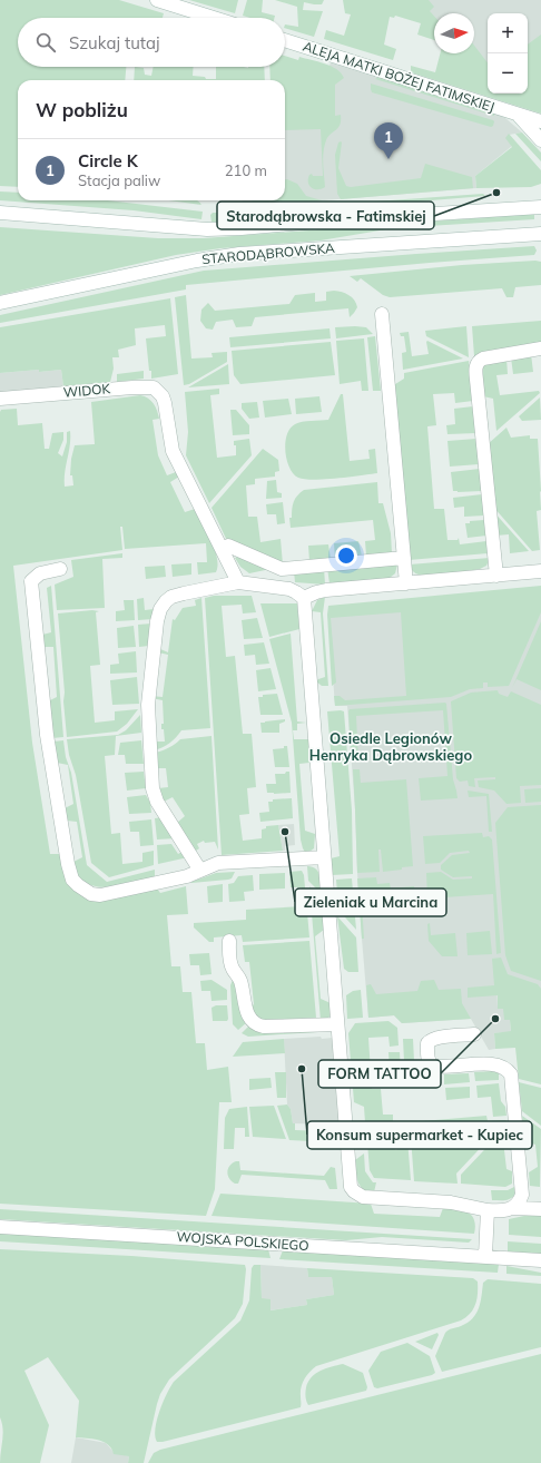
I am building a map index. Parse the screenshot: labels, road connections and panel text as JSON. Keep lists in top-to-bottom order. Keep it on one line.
{"streets":{"street":["ALEJA MATKI BOŻEJ FATIMSKIEJ","STARODĄBROWSKA","WIDOK","WOJSKA POLSKIEGO"]},"districts":["Osiedle Legionów Henryka Dąbrowskiego"],"places":["Starodąbrowska - Fatimskiej","Zieleniak u Marcina","FORM TATTOO","Konsum supermarket - Kupiec"],"north":"right","page":{"map_buttons":["+","−"],"search":"Szukaj tutaj","heading":"W pobliżu","pins":"1","list":[{"mark":"1","name":"Circle K","note":"Stacja paliw","value":"210 m"}]}}
